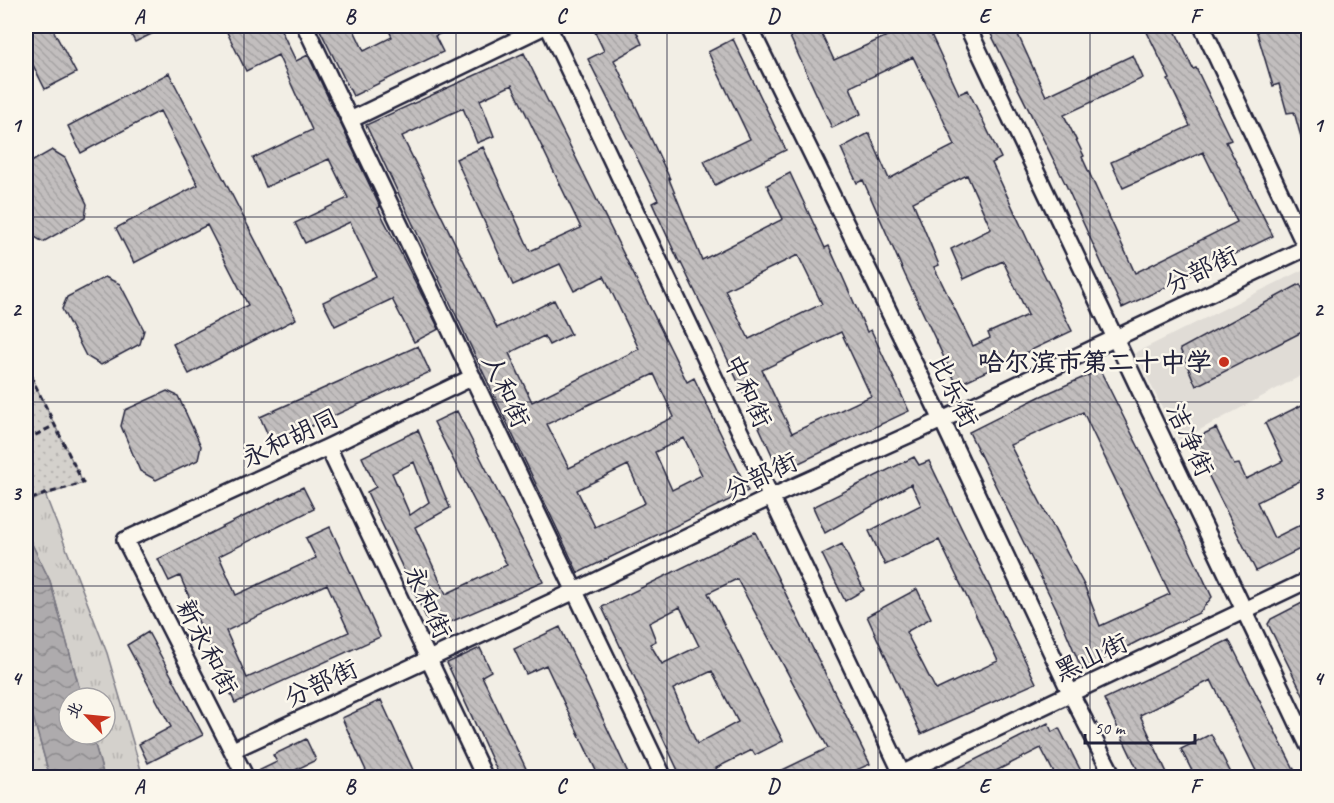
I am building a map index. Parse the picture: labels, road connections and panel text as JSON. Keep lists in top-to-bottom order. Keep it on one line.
{"streets":{"street":["分部街","人和街","中和街","比乐街","永和胡同","洁净街","永和街","新永和街","黑山街"]},"crossings":[["分部街","人和街"],["分部街","中和街"],["分部街","比乐街"],["分部街","洁净街"],["分部街","永和街"],["分部街","新永和街"],["人和街","永和胡同"],["中和街","黑山街"],["比乐街","黑山街"],["永和胡同","永和街"],["永和胡同","新永和街"],["洁净街","黑山街"]],"places":["哈尔滨市第二十中学"],"scale_bar":"50 m","north":"top left","grid":{"columns":["A","B","C","D","E","F"],"rows":["1","2","3","4"]}}
